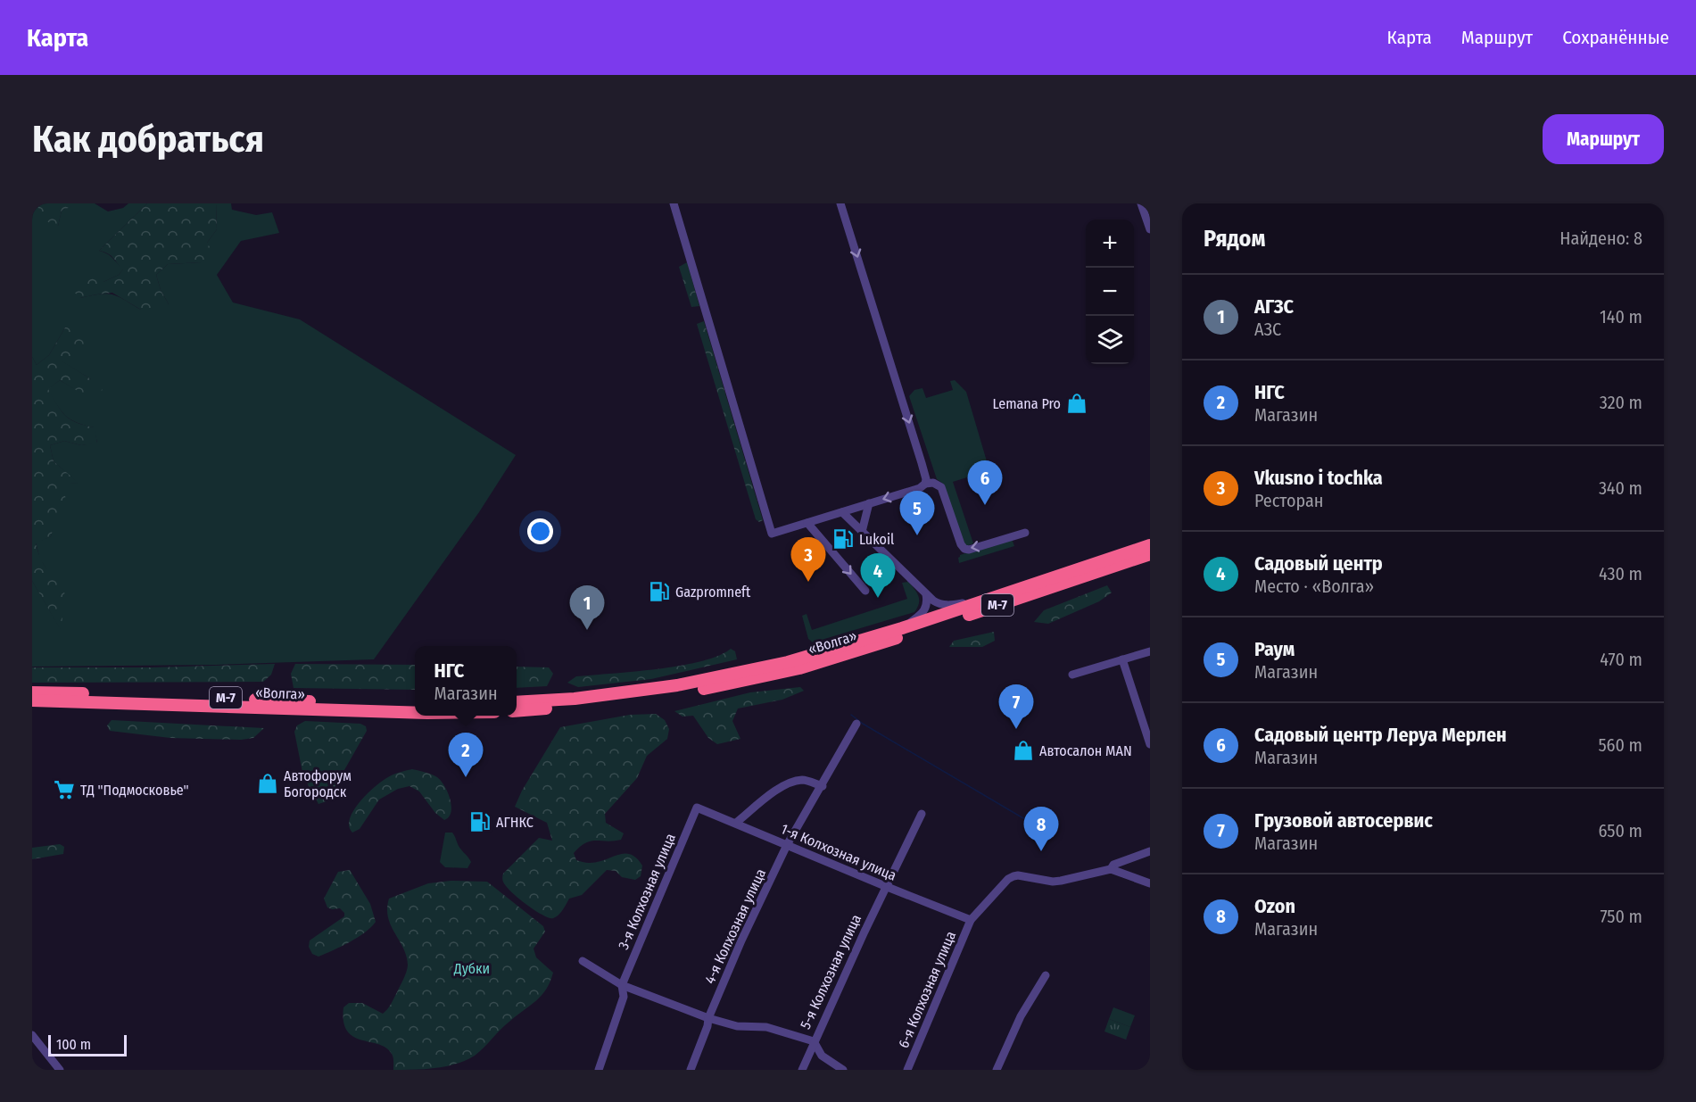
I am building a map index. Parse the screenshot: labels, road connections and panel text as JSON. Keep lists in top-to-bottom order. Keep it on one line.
{"streets":{"highway":["М-7","«Волга»"],"street":["1-я Колхозная улица","3-я Колхозная улица","4-я Колхозная улица","5-я Колхозная улица","6-я Колхозная улица"]},"crossings":[["1-я Колхозная улица","3-я Колхозная улица"],["1-я Колхозная улица","4-я Колхозная улица"],["1-я Колхозная улица","5-я Колхозная улица"],["1-я Колхозная улица","6-я Колхозная улица"]],"parks":["Дубки"],"places":{"shop":["Lemana Pro","Автосалон MAN","Автофорум Богородск"],"fuel station":["Lukoil","Gazpromneft","АГНКС"],"supermarket":["ТД \"Подмосковье\""]},"scale_bar":"100 m","page":{"header":"Карта","nav":["Карта","Маршрут","Сохранённые"],"buttons":"Маршрут","title":"Как добраться","heading":["Рядом","Найдено: 8"],"map_buttons":["+","−"],"list":[{"mark":"1","name":"АГЗС","note":"АЗС","value":"140 m"},{"mark":"2","name":"НГС","note":"Магазин","value":"320 m"},{"mark":"3","name":"Vkusno i tochka","note":"Ресторан","value":"340 m"},{"mark":"4","name":"Садовый центр","note":"Место · «Волга»","value":"430 m"},{"mark":"5","name":"Раум","note":"Магазин","value":"470 m"},{"mark":"6","name":"Садовый центр Леруа Мерлен","note":"Магазин","value":"560 m"},{"mark":"7","name":"Грузовой автосервис","note":"Магазин","value":"650 m"},{"mark":"8","name":"Ozon","note":"Магазин","value":"750 m"}],"pins":["6","5","3","4","1","7","2","8"],"popup":["НГС","Магазин"],"scale":"100 m"}}
